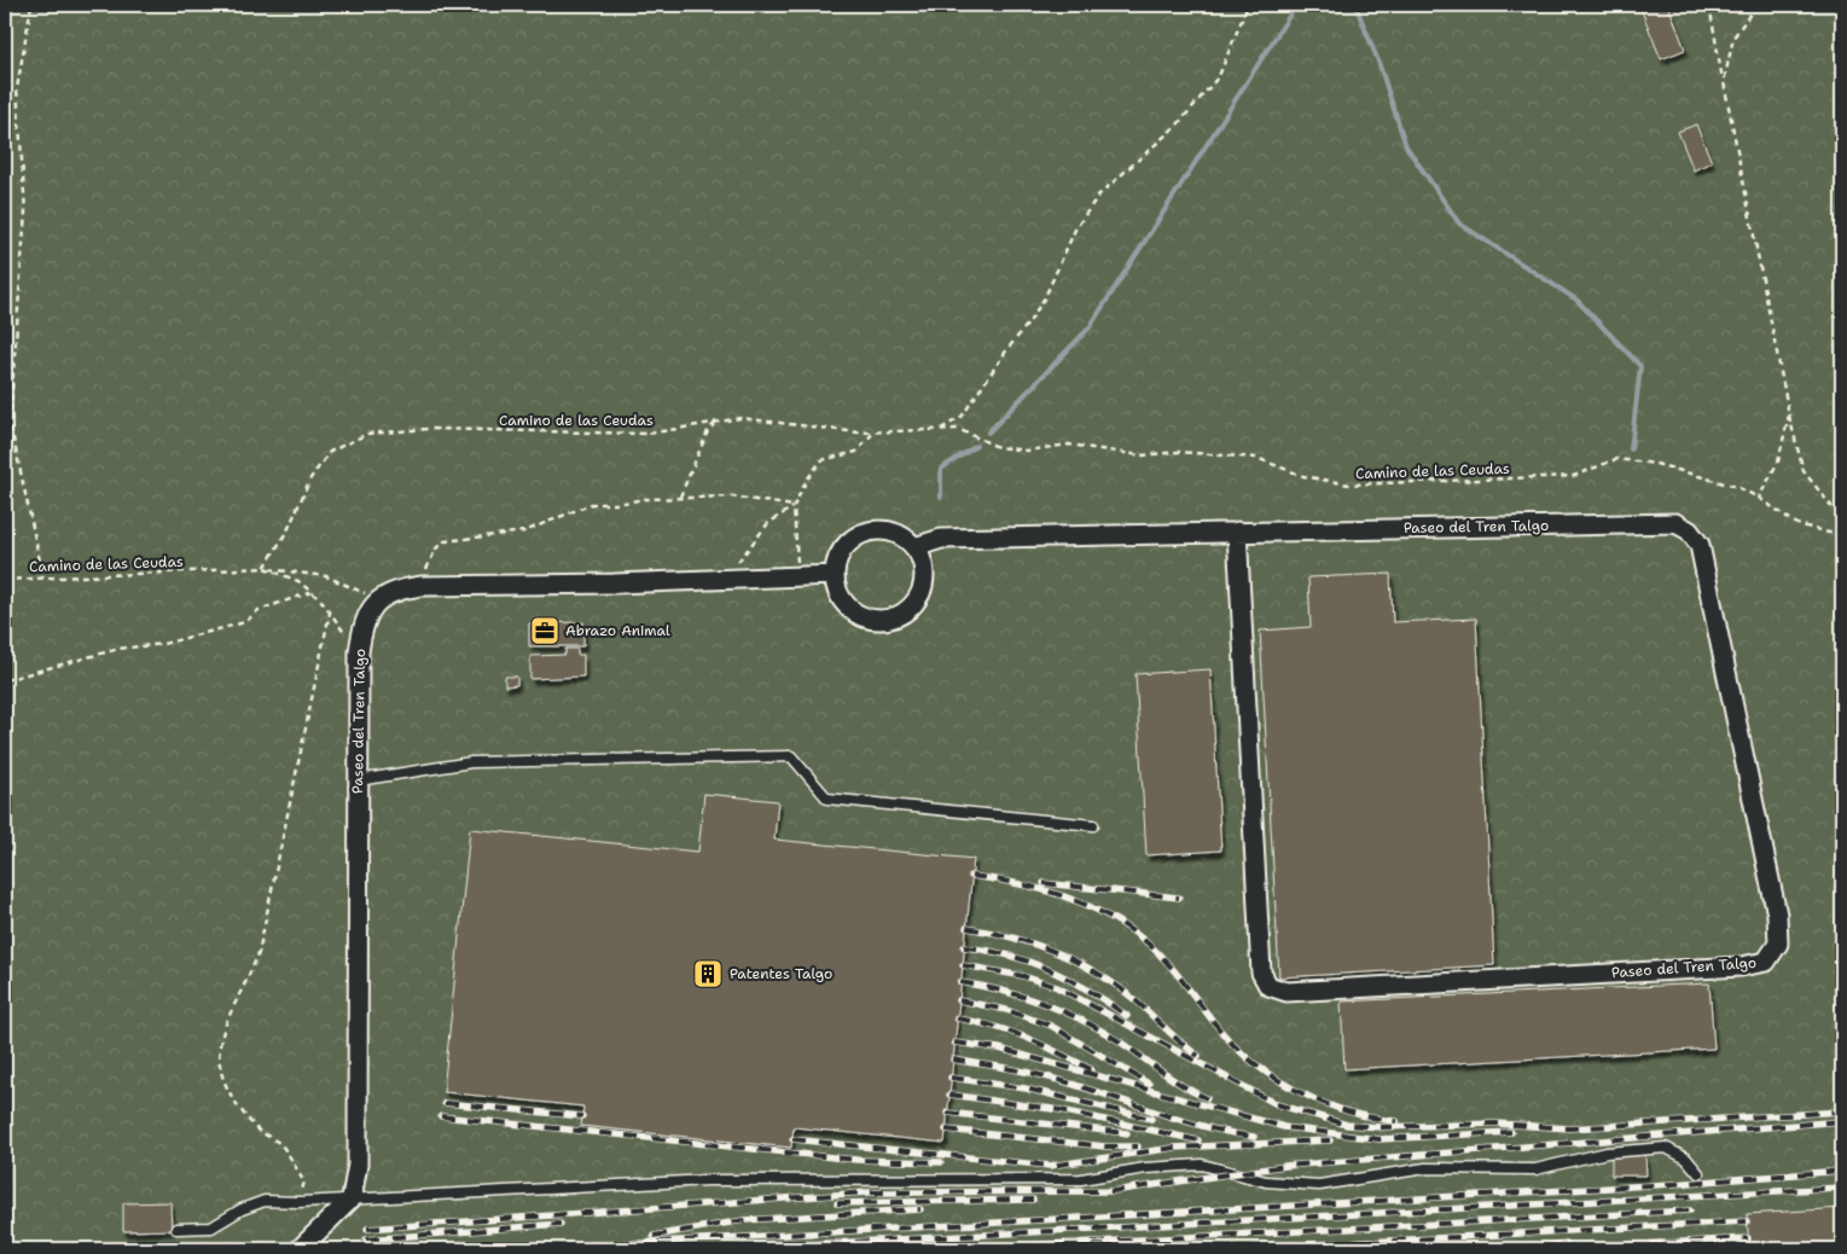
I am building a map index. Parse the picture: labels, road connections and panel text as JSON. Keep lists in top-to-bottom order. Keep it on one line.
{"streets":{"street":["Paseo del Tren Talgo"],"path":["Camino de las Ceudas"]},"places":{"office":["Abrazo Animal"],"building":["Patentes Talgo"]}}
